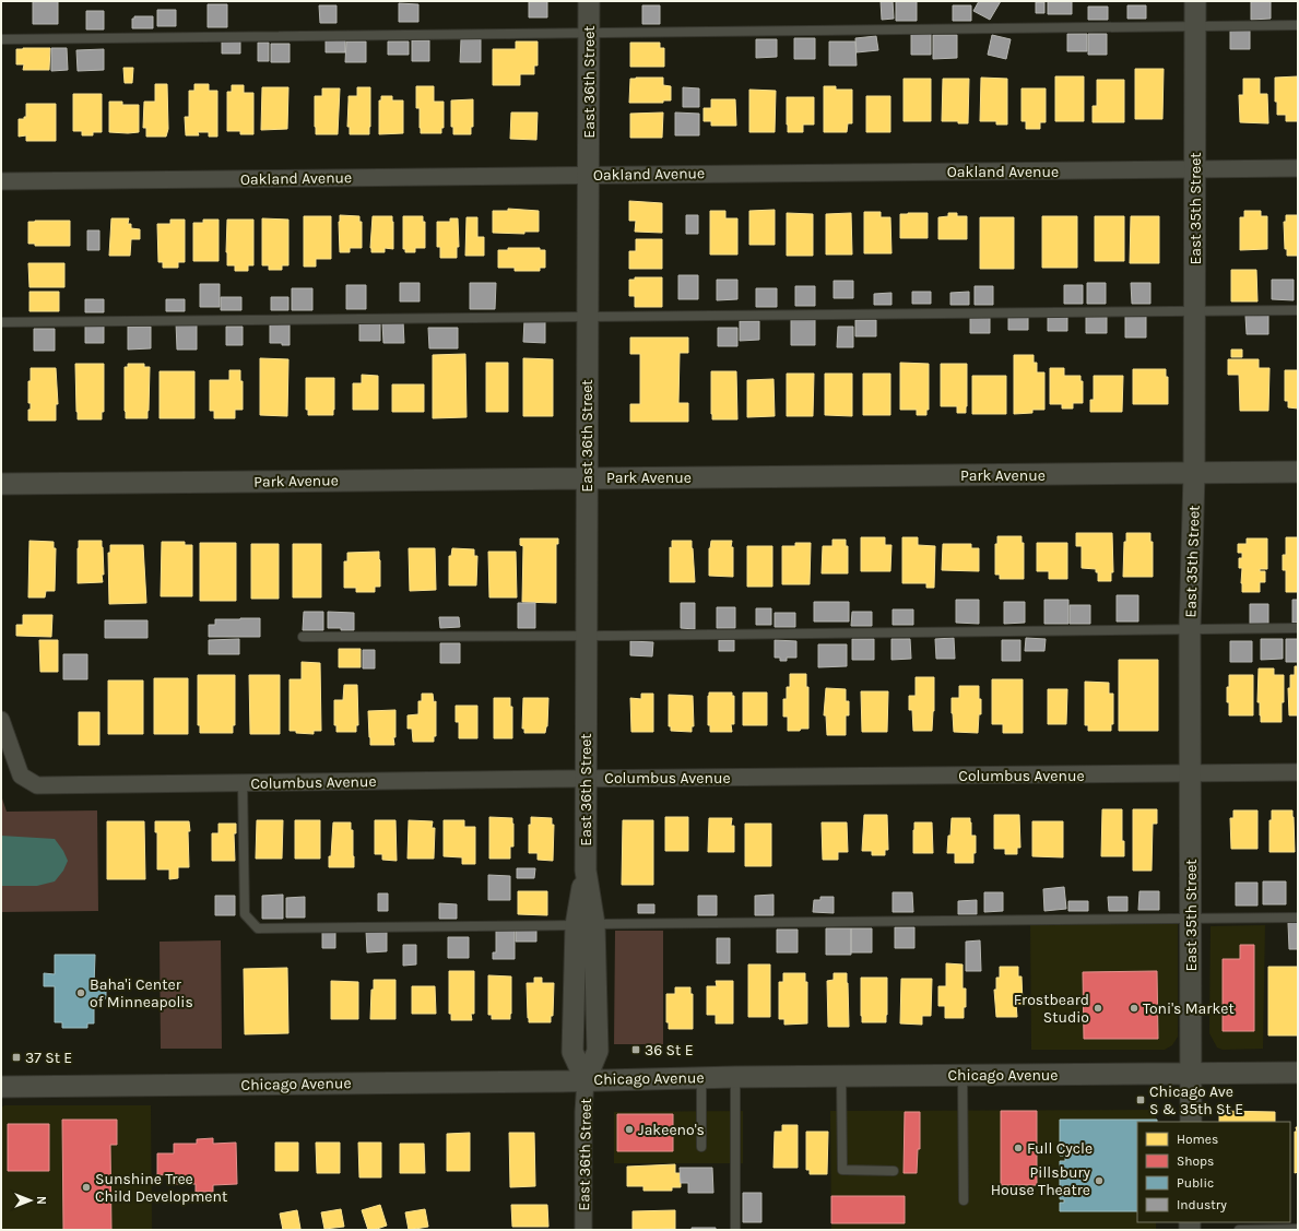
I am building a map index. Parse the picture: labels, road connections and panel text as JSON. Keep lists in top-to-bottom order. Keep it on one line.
{"streets":{"street":["East 36th Street","Oakland Avenue","East 35th Street","Park Avenue","Columbus Avenue","Chicago Avenue"]},"crossings":[["East 36th Street","Oakland Avenue"],["East 36th Street","Park Avenue"],["East 36th Street","Columbus Avenue"],["East 36th Street","Chicago Avenue"],["Oakland Avenue","East 35th Street"],["East 35th Street","Park Avenue"],["East 35th Street","Columbus Avenue"],["East 35th Street","Chicago Avenue"]],"places":{"other":["Baha'i Center of Minneapolis","Frostbeard Studio","Toni's Market","Jakeeno's","Full Cycle","Pillsbury House Theatre","Sunshine Tree Child Development"],"transit":["36 St E","37 St E","Chicago Ave S & 35th St E"]},"legend":["Homes","Shops","Public","Industry"],"north":"right"}
